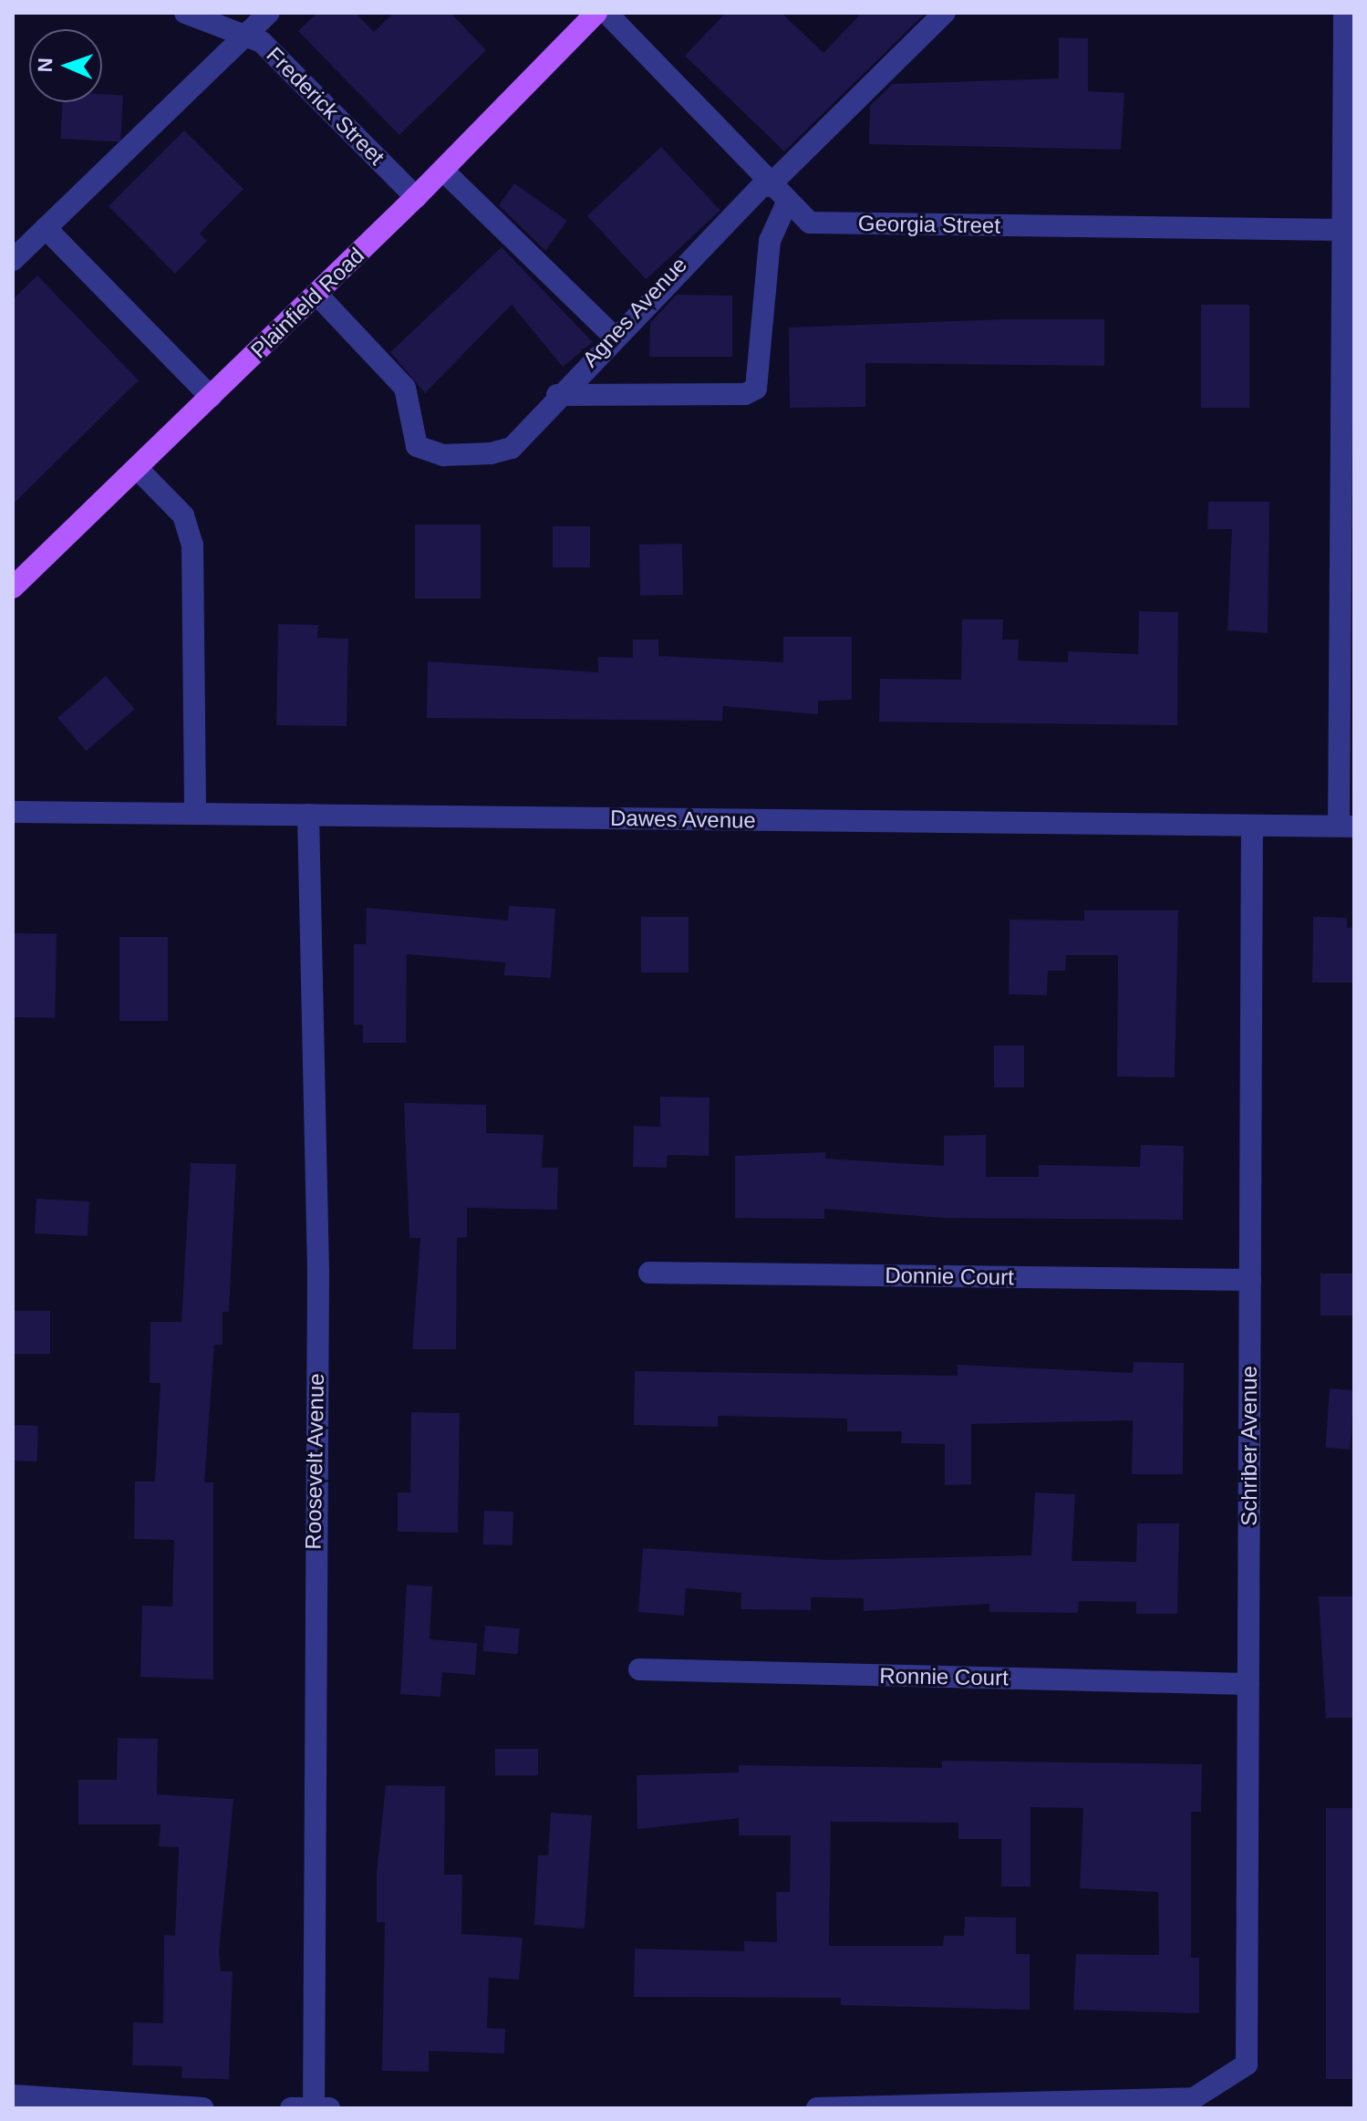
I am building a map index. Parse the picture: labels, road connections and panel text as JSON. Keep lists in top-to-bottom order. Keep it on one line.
{"streets":{"main road":["Plainfield Road"],"street":["Frederick Street","Georgia Street","Agnes Avenue","Dawes Avenue","Donnie Court","Schriber Avenue","Roosevelt Avenue","Ronnie Court"]},"crossings":[["Frederick Street","Plainfield Road"],["Georgia Street","Agnes Avenue"],["Plainfield Road","Agnes Avenue"],["Dawes Avenue","Schriber Avenue"],["Dawes Avenue","Roosevelt Avenue"],["Donnie Court","Schriber Avenue"],["Schriber Avenue","Ronnie Court"]],"north":"left"}
